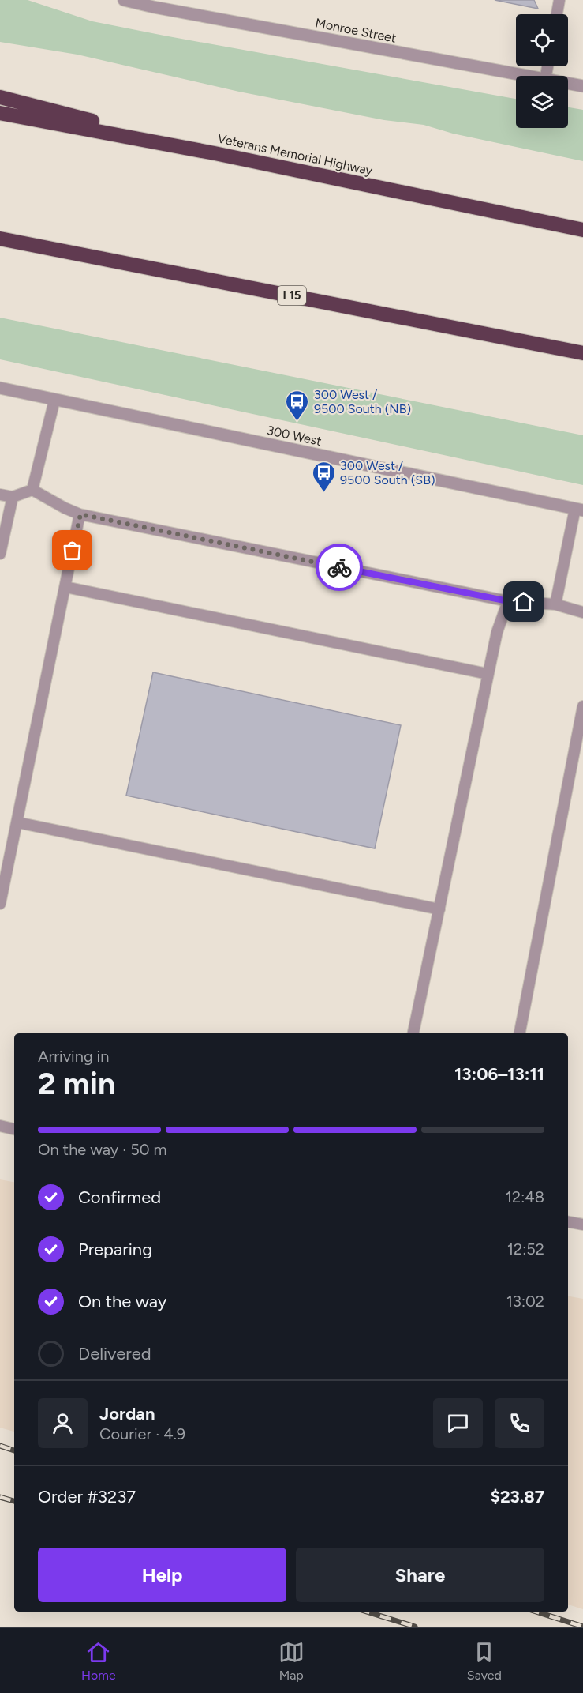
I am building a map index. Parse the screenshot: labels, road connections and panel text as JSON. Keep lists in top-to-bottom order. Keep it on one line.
{"streets":{"highway":["Veterans Memorial Highway","I 15"],"street":["Monroe Street","300 West"]},"places":{"bus stop":["300 West / 9500 South (NB)","300 West / 9500 South (SB)"]},"page":{"heading":["2 min","Arriving in","13:06–13:11"],"panel":["Jordan","Courier · 4.9","Order #3237","$23.87"],"bar":"On the way · 50 m","list":[["Confirmed","12:48"],["Preparing","12:52"],["On the way","13:02"],"Delivered"],"buttons":["Help","Share"],"tabs":["Home","Map","Saved"]}}
